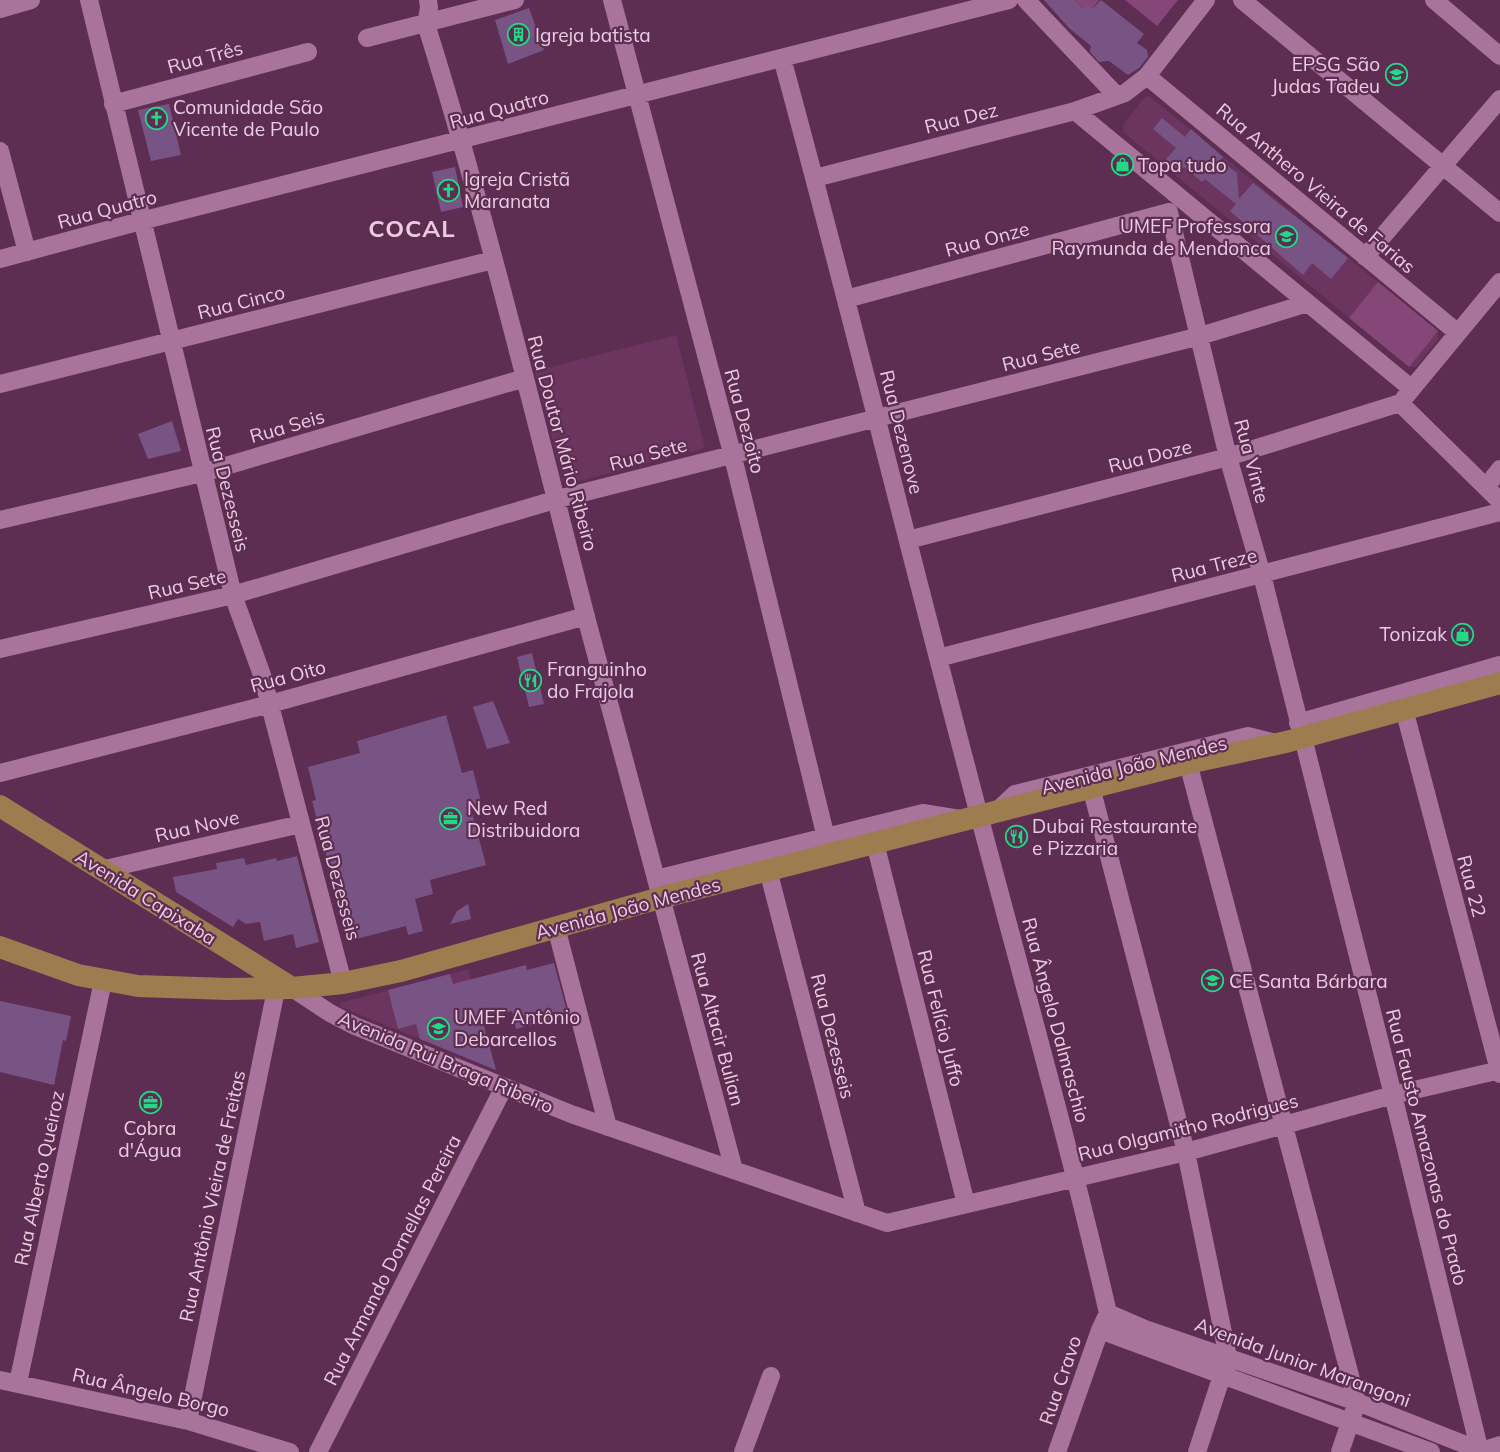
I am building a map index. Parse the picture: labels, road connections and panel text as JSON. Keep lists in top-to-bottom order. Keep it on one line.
{"streets":{"main road":["Avenida João Mendes","Avenida Capixaba"],"street":["Rua Três","Rua Quatro","Rua Dez","Rua Anthero Vieira de Farias","Rua Onze","Rua Cinco","Rua Sete","Rua Dezoito","Rua Seis","Rua Dezenove","Rua Doutor Mário Ribeiro","Rua Doze","Rua Vinte","Rua Dezesseis","Rua Treze","Rua Oito","Rua Nove","Rua 22","Rua Felício Juffo","Rua Ângelo Dalmaschio","Rua Altacir Bulian","Avenida Rui Braga Ribeiro","Rua Olgamitho Rodrigues","Rua Fausto Amazonas do Prado","Rua Alberto Queiroz","Rua Antônio Vieira de Freitas","Rua Armando Dornellas Pereira","Avenida Junior Marangoni","Rua Cravo","Rua Ângelo Borgo"]},"crossings":[["Rua Três","Rua Dezesseis"],["Rua Quatro","Rua Dezoito"],["Rua Quatro","Rua Dezenove"],["Rua Quatro","Rua Doutor Mário Ribeiro"],["Rua Quatro","Rua Dezesseis"],["Rua Dez","Rua Anthero Vieira de Farias"],["Rua Dez","Rua Dezenove"],["Rua Onze","Rua Dezenove"],["Rua Onze","Rua Vinte"],["Rua Cinco","Rua Doutor Mário Ribeiro"],["Rua Cinco","Rua Dezesseis"],["Rua Sete","Rua Dezoito"],["Rua Sete","Rua Dezenove"],["Rua Sete","Rua Doutor Mário Ribeiro"],["Rua Sete","Rua Vinte"],["Rua Sete","Rua Dezesseis"],["Rua Dezoito","Avenida João Mendes"],["Rua Seis","Rua Doutor Mário Ribeiro"],["Rua Seis","Rua Dezesseis"],["Rua Dezenove","Rua Doze"],["Rua Dezenove","Rua Treze"],["Rua Dezenove","Avenida João Mendes"],["Rua Dezenove","Rua Ângelo Dalmaschio"],["Rua Doutor Mário Ribeiro","Rua Oito"],["Rua Doutor Mário Ribeiro","Avenida João Mendes"],["Rua Doutor Mário Ribeiro","Rua Altacir Bulian"],["Rua Doze","Rua Vinte"],["Rua Vinte","Rua Treze"],["Rua Vinte","Avenida João Mendes"],["Rua Vinte","Rua Fausto Amazonas do Prado"],["Rua Dezesseis","Rua Oito"],["Rua Dezesseis","Avenida João Mendes"],["Rua Dezesseis","Rua Nove"],["Rua Dezesseis","Avenida Rui Braga Ribeiro"],["Avenida João Mendes","Rua 22"],["Avenida João Mendes","Avenida Capixaba"],["Avenida João Mendes","Rua Felício Juffo"],["Avenida João Mendes","Rua Ângelo Dalmaschio"],["Avenida João Mendes","Rua Altacir Bulian"],["Avenida João Mendes","Avenida Rui Braga Ribeiro"],["Avenida João Mendes","Rua Fausto Amazonas do Prado"],["Avenida João Mendes","Rua Antônio Vieira de Freitas"],["Rua Nove","Avenida Capixaba"],["Rua 22","Rua Olgamitho Rodrigues"],["Avenida Capixaba","Avenida Rui Braga Ribeiro"],["Avenida Capixaba","Rua Antônio Vieira de Freitas"],["Rua Felício Juffo","Rua Olgamitho Rodrigues"],["Rua Ângelo Dalmaschio","Rua Olgamitho Rodrigues"],["Rua Ângelo Dalmaschio","Avenida Junior Marangoni"],["Rua Ângelo Dalmaschio","Rua Cravo"],["Rua Altacir Bulian","Avenida Rui Braga Ribeiro"],["Avenida Rui Braga Ribeiro","Rua Olgamitho Rodrigues"],["Avenida Rui Braga Ribeiro","Rua Antônio Vieira de Freitas"],["Avenida Rui Braga Ribeiro","Rua Armando Dornellas Pereira"],["Rua Olgamitho Rodrigues","Rua Fausto Amazonas do Prado"],["Rua Fausto Amazonas do Prado","Avenida Junior Marangoni"],["Rua Alberto Queiroz","Rua Ângelo Borgo"],["Rua Antônio Vieira de Freitas","Rua Ângelo Borgo"],["Avenida Junior Marangoni","Rua Cravo"]],"districts":["COCAL"],"places":{"building":["Igreja batista"],"school or university":["EPSG São Judas Tadeu","UMEF Professora Raymunda de Mendonca","CE Santa Bárbara","UMEF Antônio Debarcellos"],"church":["Comunidade São Vicente de Paulo","Igreja Cristã Maranata"],"shop":["Topa tudo","Tonizak"],"restaurant":["Franguinho do Frajola","Dubai Restaurante e Pizzaria"],"office":["New Red Distribuidora","Cobra d'Água"]}}
